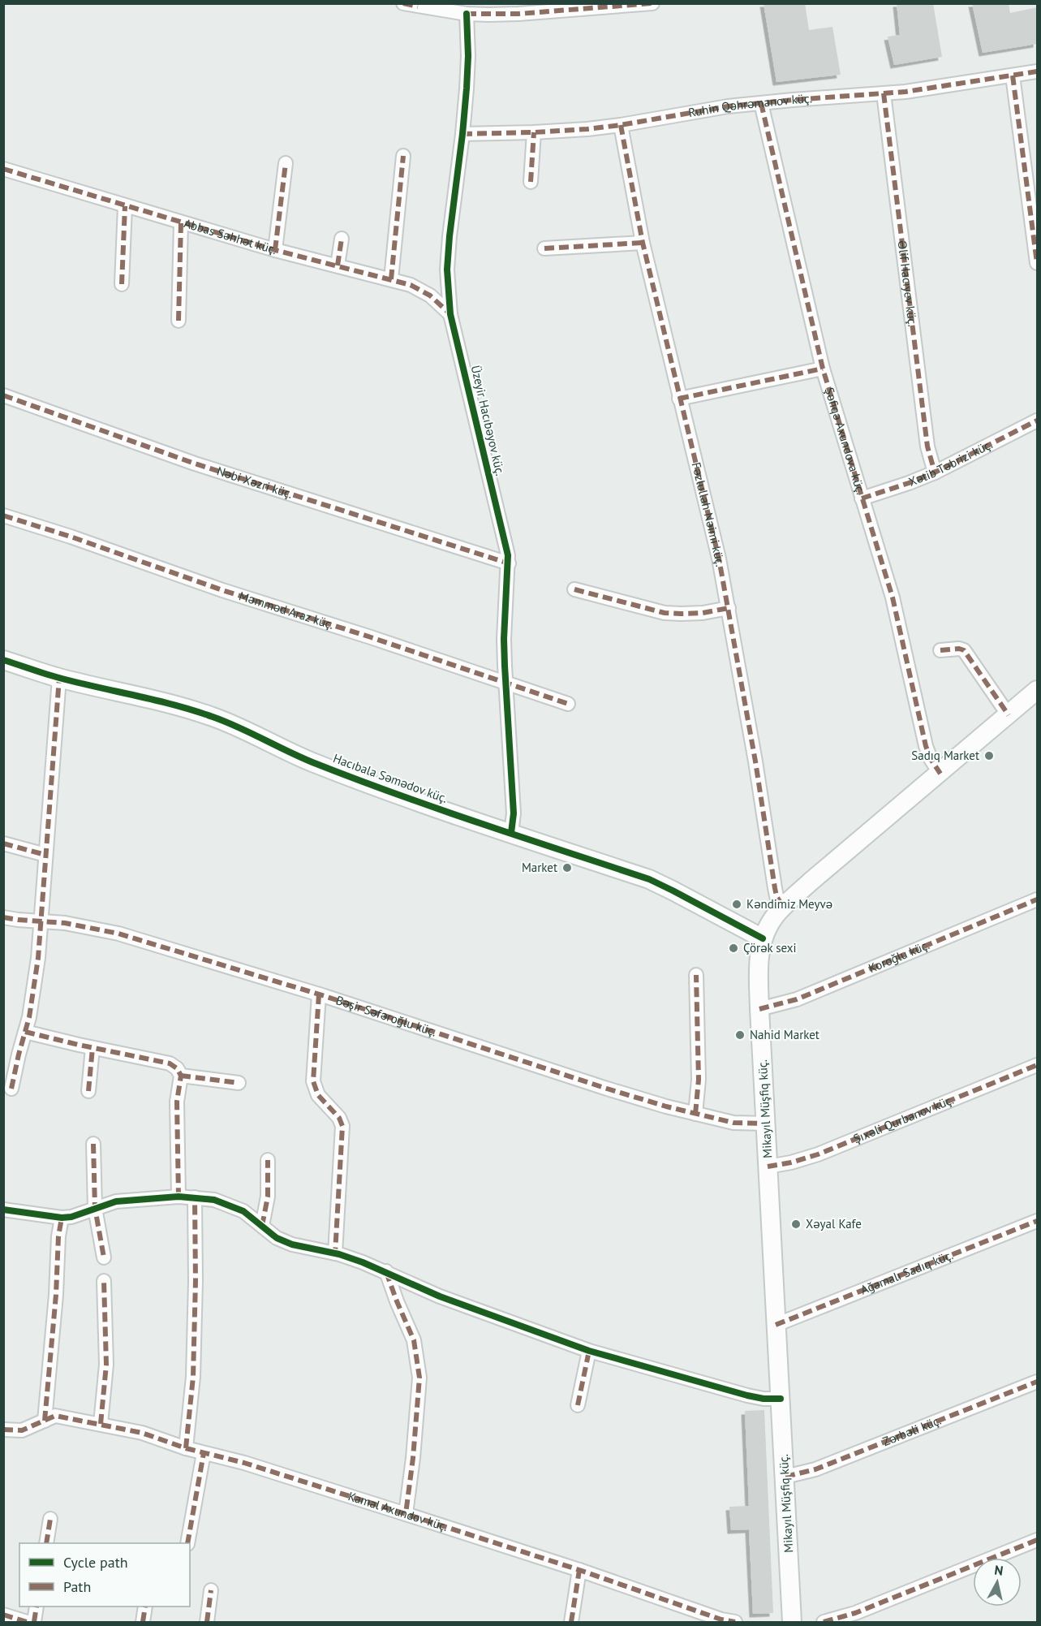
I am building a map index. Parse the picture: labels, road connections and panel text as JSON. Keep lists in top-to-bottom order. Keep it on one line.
{"streets":{"main road":["Hacıbala Səmədov küç.","Mikayıl Müşfiq küç."],"street":["Ruhin Qəhrəmanov küç.","Abbas Səhhət küç.","Əlif Hacıyev küç.","Üzeyir Hacıbəyov küç.","Şəfiqə Axundova küç.","Xətib Təbrizi küç.","Nəbi Xəzri küç.","Fəzlullah Nəimi küç.","Məmməd Araz küç.","Koroğlu küç.","Bəşir Səfəroğlu küç.","Şıxəli Qurbanov küç.","Ağamalı Sadıq küç.","Zərbəli küç.","Kamal Axundov küç."]},"crossings":[["Ruhin Qəhrəmanov küç.","Əlif Hacıyev küç."],["Ruhin Qəhrəmanov küç.","Üzeyir Hacıbəyov küç."],["Ruhin Qəhrəmanov küç.","Şəfiqə Axundova küç."],["Ruhin Qəhrəmanov küç.","Fəzlullah Nəimi küç."],["Abbas Səhhət küç.","Üzeyir Hacıbəyov küç."],["Əlif Hacıyev küç.","Xətib Təbrizi küç."],["Üzeyir Hacıbəyov küç.","Nəbi Xəzri küç."],["Üzeyir Hacıbəyov küç.","Məmməd Araz küç."],["Üzeyir Hacıbəyov küç.","Hacıbala Səmədov küç."],["Şəfiqə Axundova küç.","Xətib Təbrizi küç."],["Şəfiqə Axundova küç.","Mikayıl Müşfiq küç."],["Fəzlullah Nəimi küç.","Mikayıl Müşfiq küç."],["Hacıbala Səmədov küç.","Mikayıl Müşfiq küç."],["Koroğlu küç.","Mikayıl Müşfiq küç."],["Bəşir Səfəroğlu küç.","Mikayıl Müşfiq küç."],["Mikayıl Müşfiq küç.","Şıxəli Qurbanov küç."],["Mikayıl Müşfiq küç.","Ağamalı Sadıq küç."],["Mikayıl Müşfiq küç.","Zərbəli küç."]],"places":["Sadıq Market","Market","Kəndimiz Meyvə","Çörək sexi","Nahid Market","Xəyal Kafe"],"legend":["Cycle path","Path"],"north":"top"}
